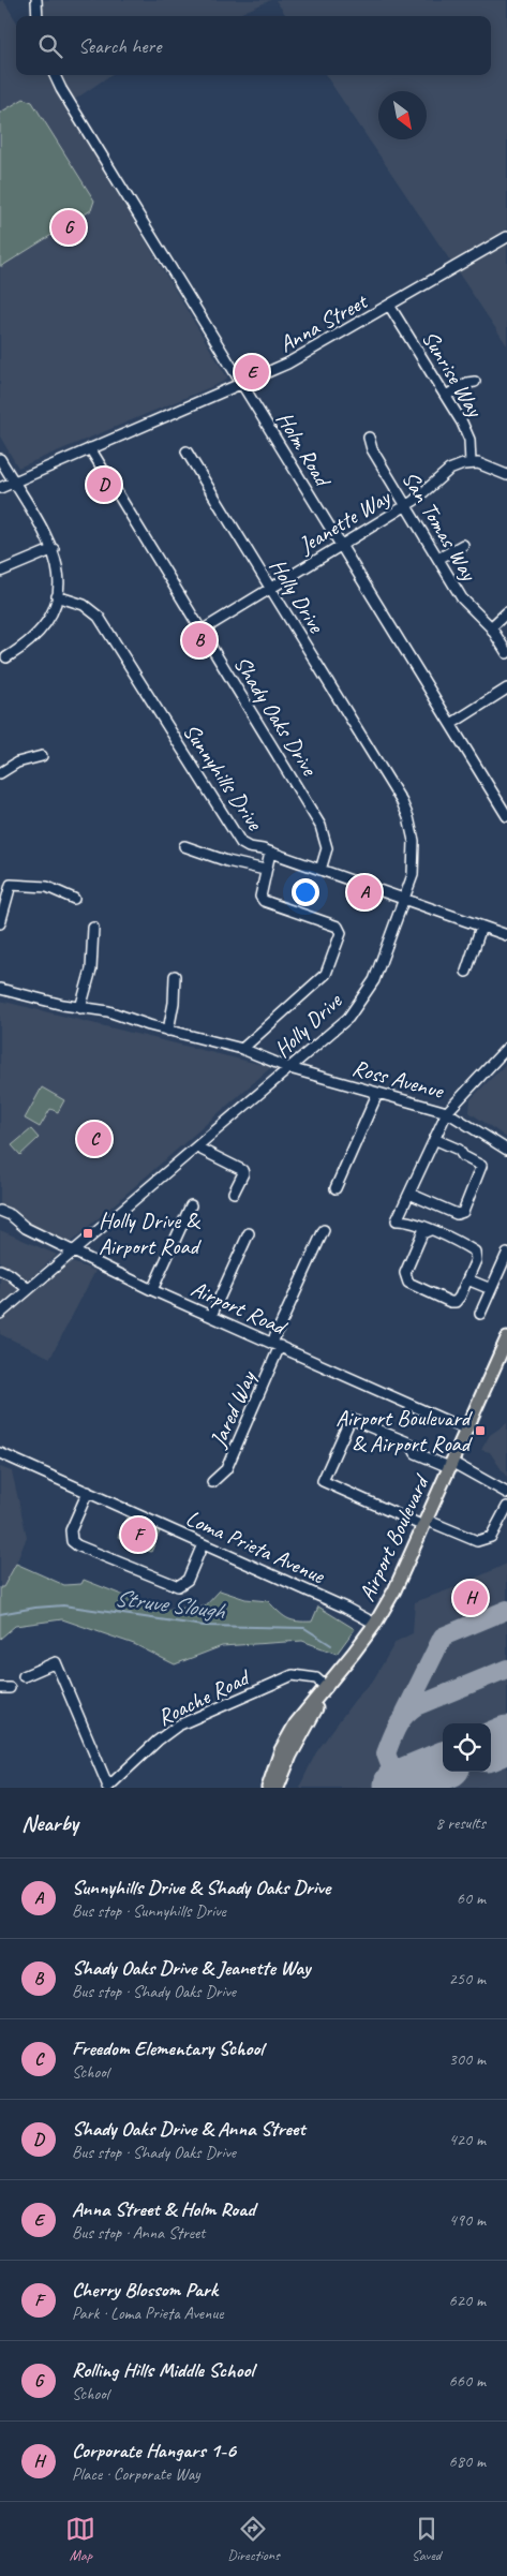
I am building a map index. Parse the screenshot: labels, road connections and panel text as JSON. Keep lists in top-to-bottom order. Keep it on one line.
{"streets":{"main road":["Airport Boulevard"],"street":["Anna Street","Sunrise Way","Holm Road","Jeanette Way","San Tomas Way","Holly Drive","Shady Oaks Drive","Sunnyhills Drive","Ross Avenue","Airport Road","Jared Way","Loma Prieta Avenue","Roache Road"]},"crossings":[["Anna Street","Sunrise Way"],["Anna Street","Holm Road"],["Anna Street","Shady Oaks Drive"],["Sunrise Way","Jeanette Way"],["Holm Road","Jeanette Way"],["Jeanette Way","San Tomas Way"],["Jeanette Way","Holly Drive"],["Jeanette Way","Shady Oaks Drive"],["Holly Drive","Sunnyhills Drive"],["Holly Drive","Ross Avenue"],["Holly Drive","Airport Road"],["Shady Oaks Drive","Sunnyhills Drive"],["Airport Road","Jared Way"],["Airport Road","Airport Boulevard"],["Airport Boulevard","Loma Prieta Avenue"],["Airport Boulevard","Roache Road"]],"water":["Struve Slough"],"places":{"transit":["Holly Drive & Airport Road","Airport Boulevard & Airport Road"]},"north":"bottom right","page":{"search":"Search here","pins":["G","E","D","B","A","C","F","H"],"heading":["Nearby","8 results"],"list":[{"mark":"A","name":"Sunnyhills Drive & Shady Oaks Drive","note":"Bus stop · Sunnyhills Drive","value":"60 m"},{"mark":"B","name":"Shady Oaks Drive & Jeanette Way","note":"Bus stop · Shady Oaks Drive","value":"250 m"},{"mark":"C","name":"Freedom Elementary School","note":"School","value":"300 m"},{"mark":"D","name":"Shady Oaks Drive & Anna Street","note":"Bus stop · Shady Oaks Drive","value":"420 m"},{"mark":"E","name":"Anna Street & Holm Road","note":"Bus stop · Anna Street","value":"490 m"},{"mark":"F","name":"Cherry Blossom Park","note":"Park · Loma Prieta Avenue","value":"620 m"},{"mark":"G","name":"Rolling Hills Middle School","note":"School","value":"660 m"},{"mark":"H","name":"Corporate Hangars 1-6","note":"Place · Corporate Way","value":"680 m"}],"nav":["Map","Directions","Saved"]}}
